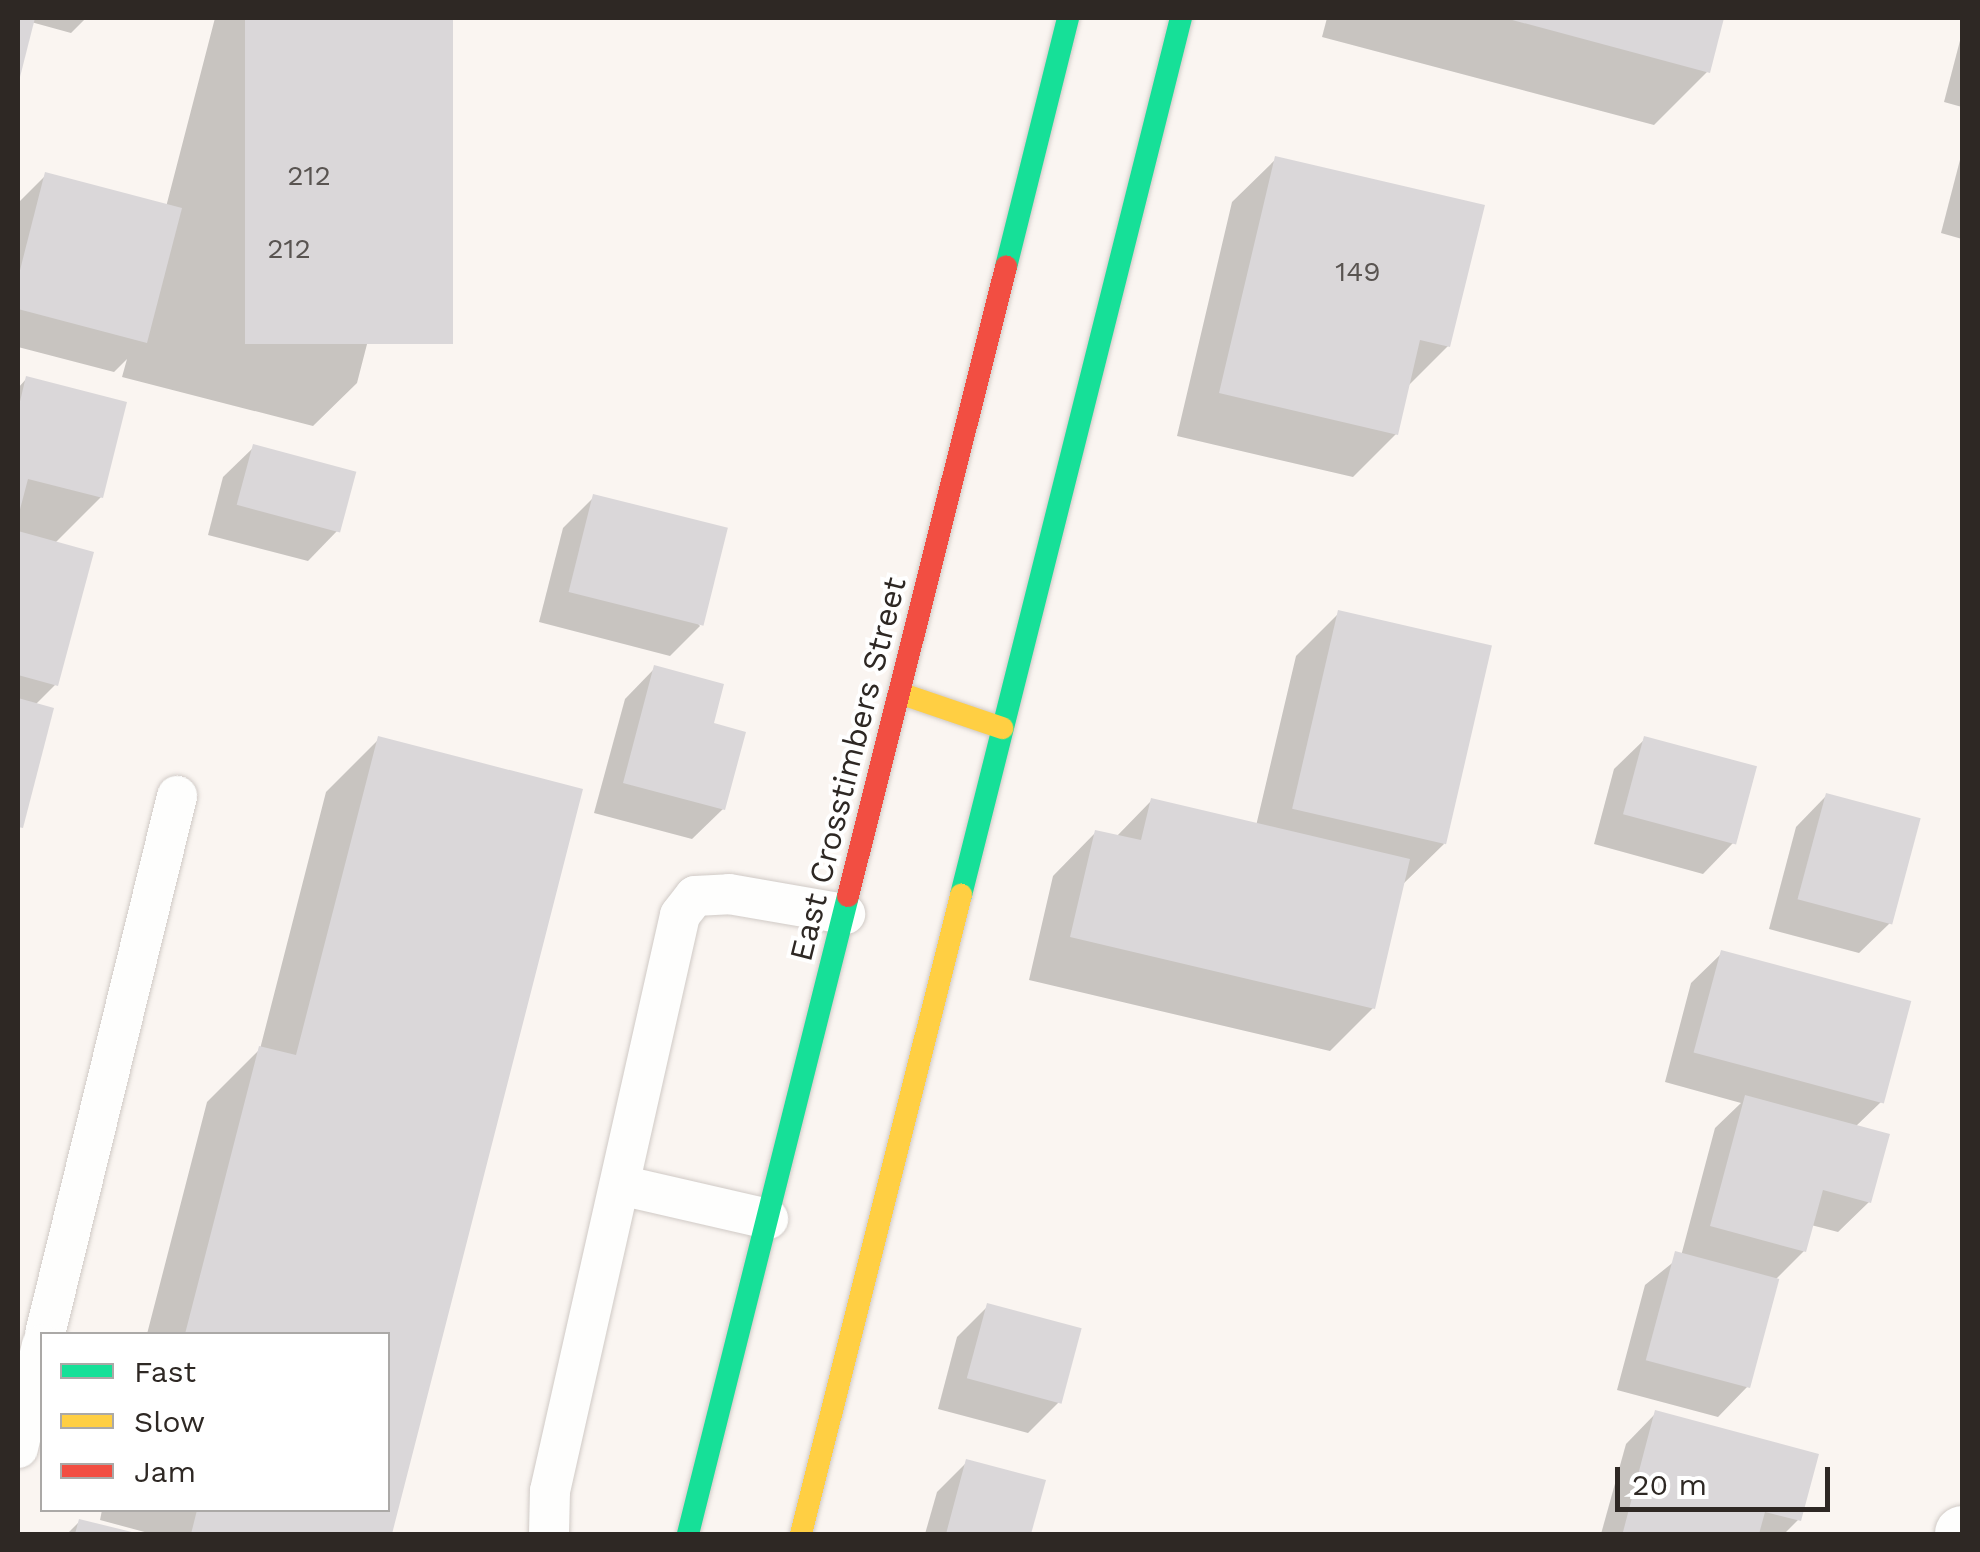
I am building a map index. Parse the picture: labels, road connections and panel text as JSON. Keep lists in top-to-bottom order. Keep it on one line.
{"streets":{"main road":["East Crosstimbers Street"]},"house_numbers":["212","212","149"],"legend":["Fast","Slow","Jam"],"scale_bar":"20 m"}
